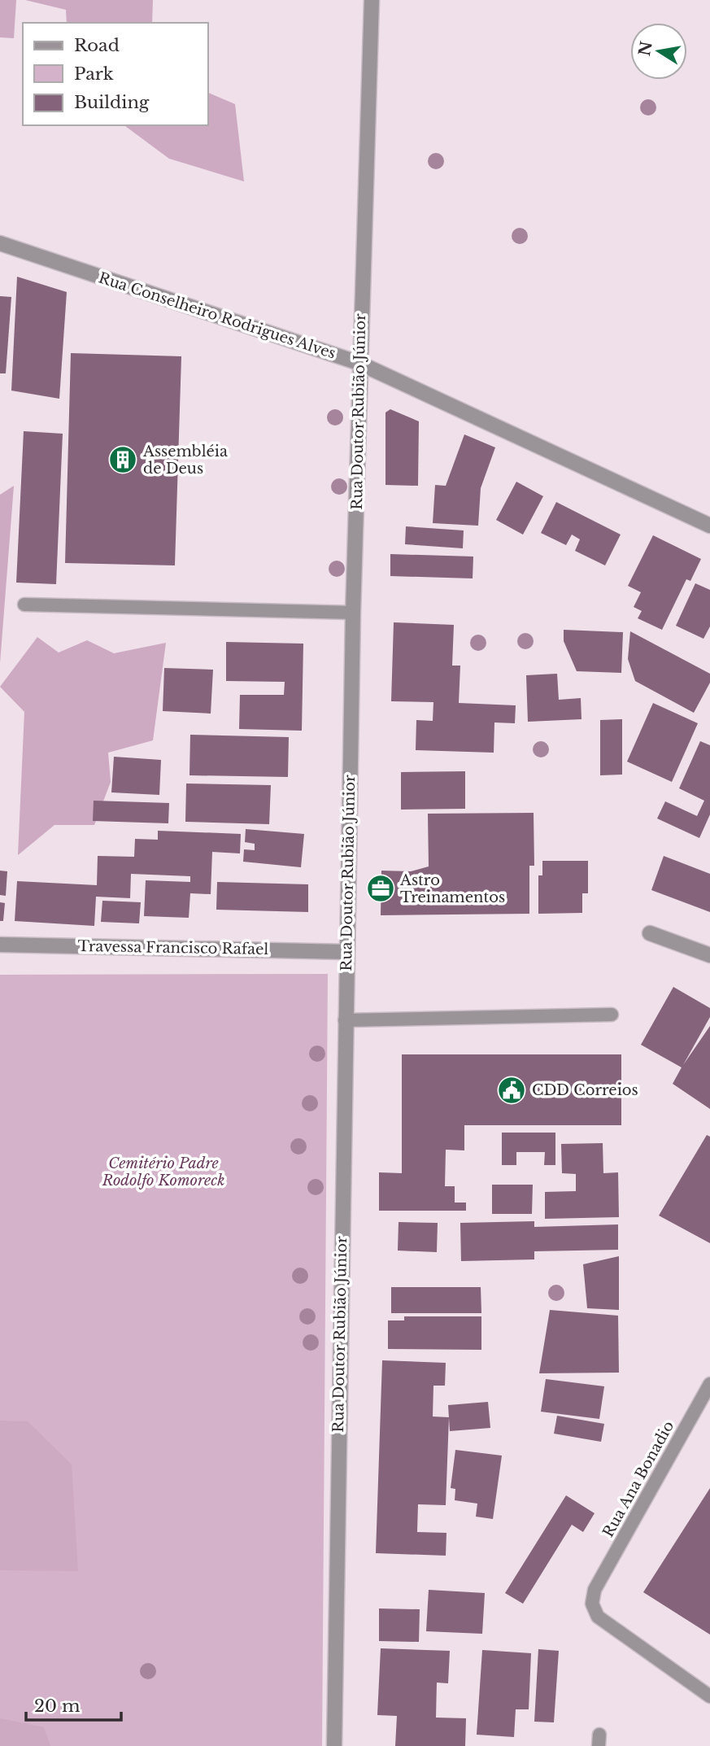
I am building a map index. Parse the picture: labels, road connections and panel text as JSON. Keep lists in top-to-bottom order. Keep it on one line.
{"streets":{"street":["Rua Conselheiro Rodrigues Alves","Rua Doutor Rubião Júnior","Travessa Francisco Rafael"],"lane":["Rua Ana Bonadio"]},"crossings":[["Rua Conselheiro Rodrigues Alves","Rua Doutor Rubião Júnior"],["Rua Doutor Rubião Júnior","Travessa Francisco Rafael"]],"parks":["Cemitério Padre Rodolfo Komoreck"],"places":{"building":["Assembléia de Deus"],"office":["Astro Treinamentos"],"public building":["CDD Correios"]},"legend":["Road","Park","Building"],"scale_bar":"20 m","north":"left"}
